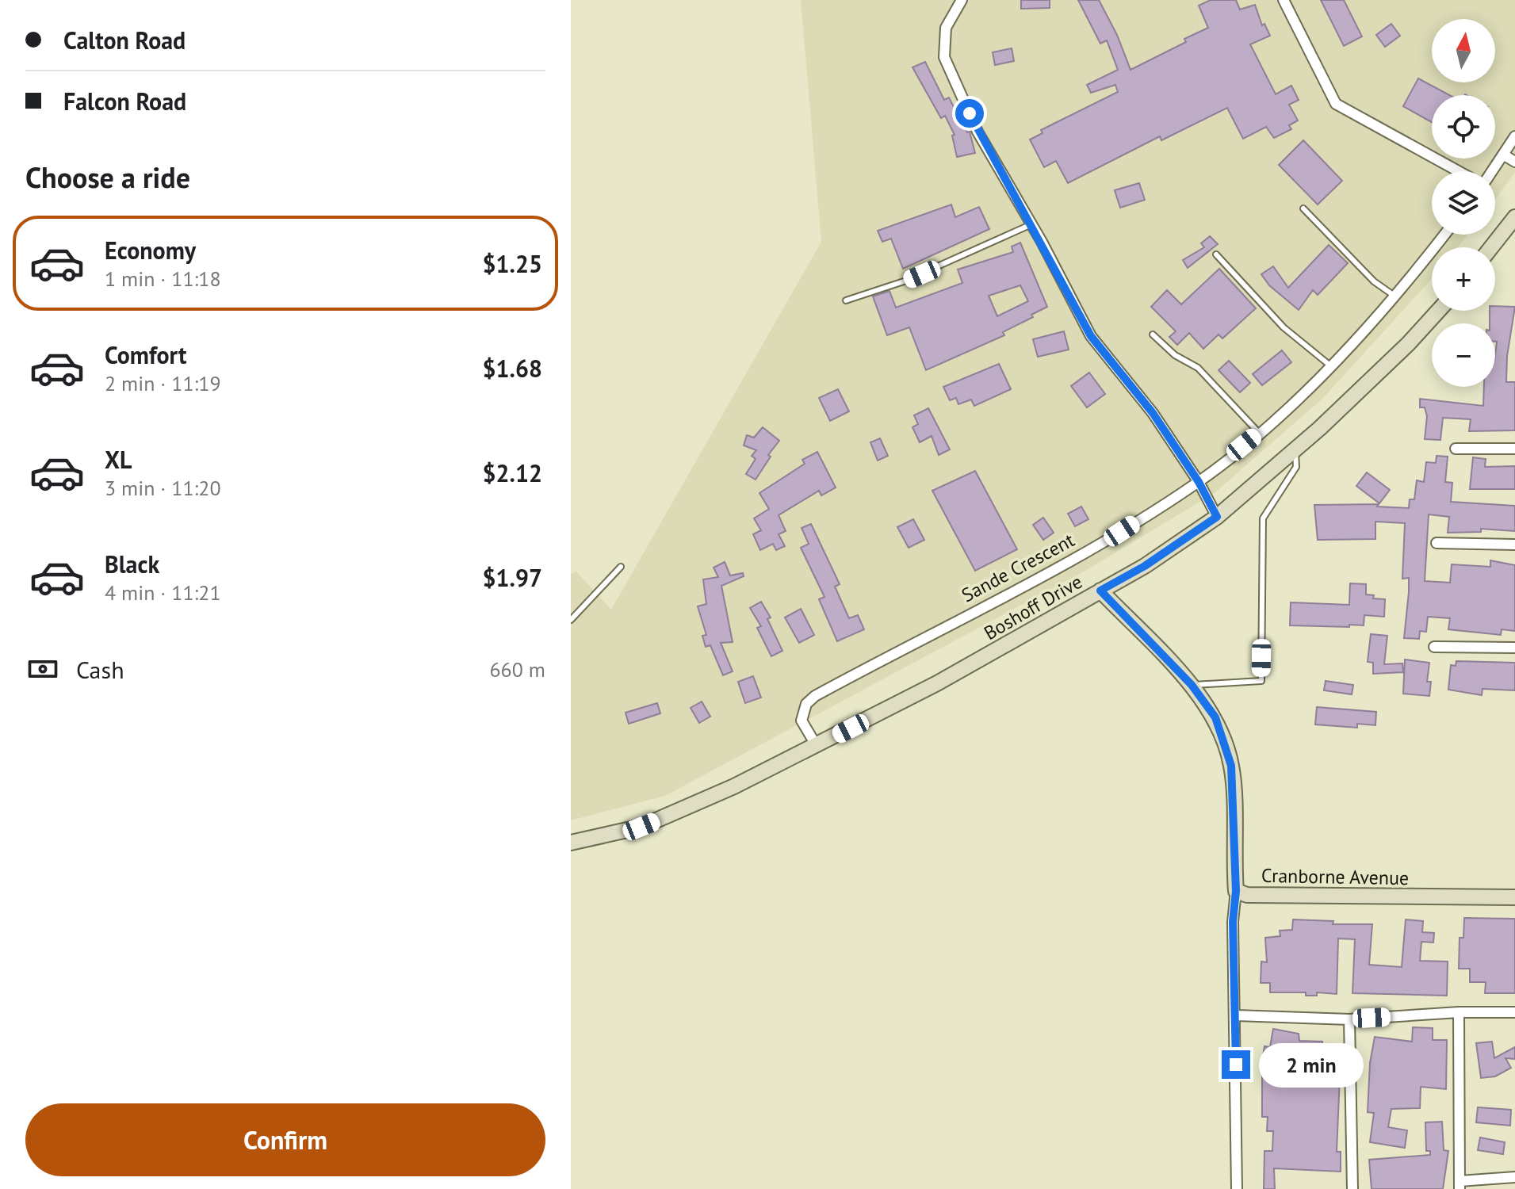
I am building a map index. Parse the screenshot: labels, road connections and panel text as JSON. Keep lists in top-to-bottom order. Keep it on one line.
{"streets":{"main road":["Boshoff Drive","Cranborne Avenue"],"street":["Sande Crescent"]},"crossings":[["Sande Crescent","Boshoff Drive"],["Boshoff Drive","Cranborne Avenue"]],"north":"top","page":{"banner":["Calton Road","Falcon Road"],"map_buttons":["+","−"],"heading":"Choose a ride","list":[{"name":"Economy","note":"1 min · 11:18","value":"$1.25"},{"name":"Comfort","note":"2 min · 11:19","value":"$1.68"},{"name":"XL","note":"3 min · 11:20","value":"$2.12"},{"name":"Black","note":"4 min · 11:21","value":"$1.97"}],"pay":["Cash","660 m"],"bubble":"2 min","buttons":"Confirm"}}
